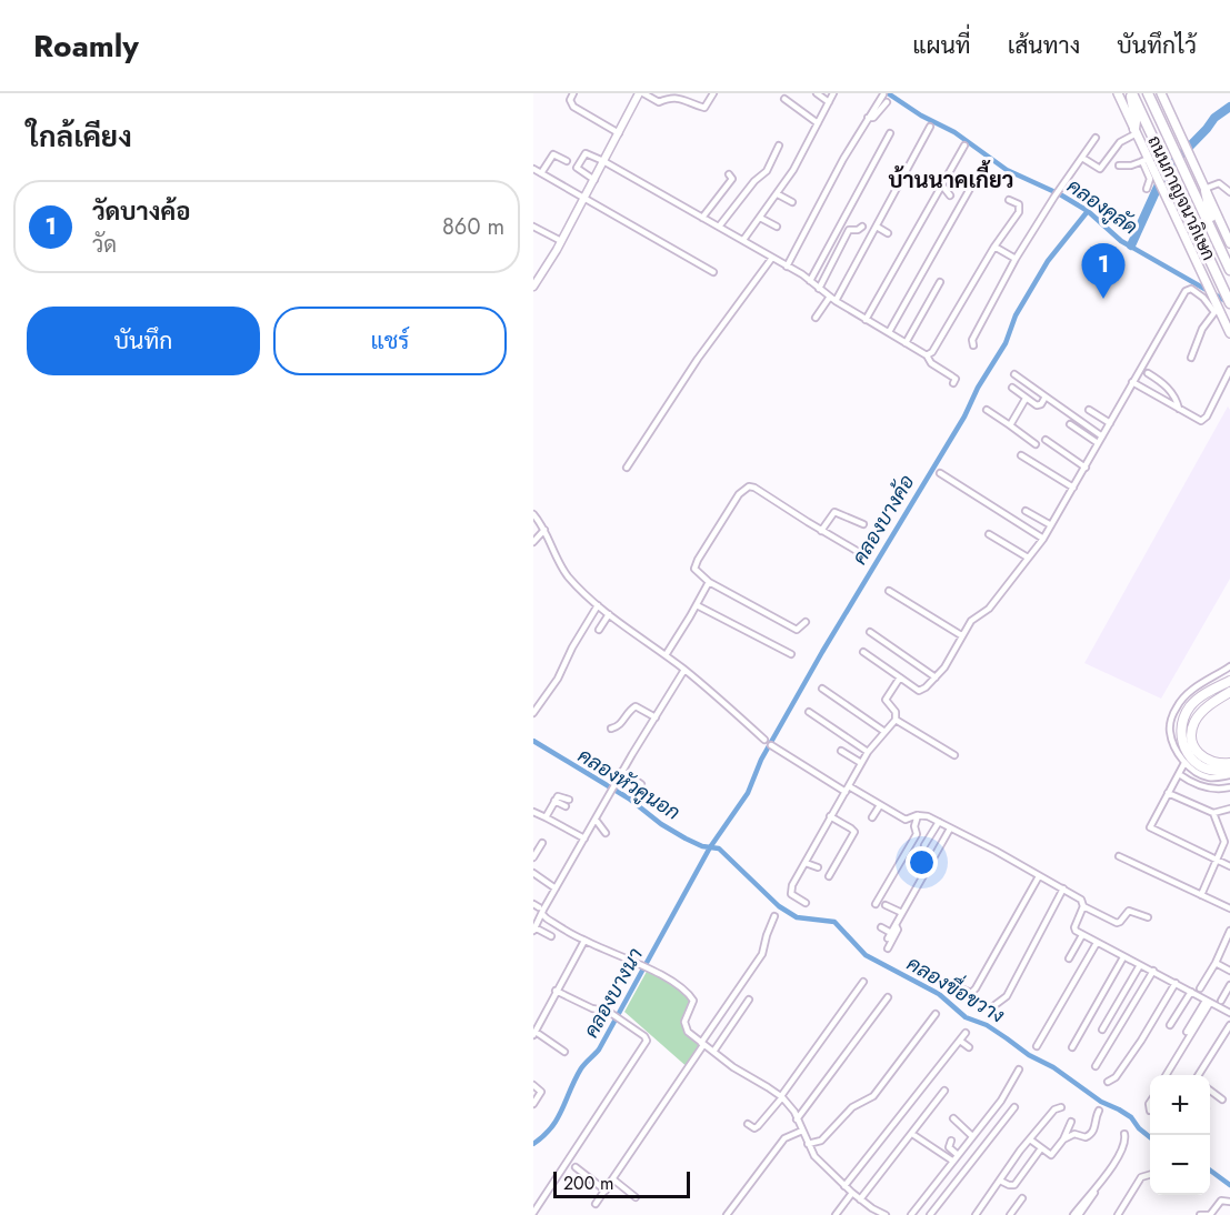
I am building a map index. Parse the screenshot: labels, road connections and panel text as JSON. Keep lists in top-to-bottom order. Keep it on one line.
{"streets":{"highway":["ถนนกาญจนาภิเษก"]},"districts":["บ้านนาคเกี้ยว"],"water":["คลองคูลัด","คลองบางค้อ","คลองหัวคูนอก","คลองขื่อขวาง","คลองบางนา"],"scale_bar":"200 m","page":{"header":"Roamly","nav":["แผนที่","เส้นทาง","บันทึกไว้"],"heading":"ใกล้เคียง","list":[{"mark":"1","name":"วัดบางค้อ","note":"วัด","value":"860 m"}],"pins":"1","buttons":["บันทึก","แชร์"],"map_buttons":["+","−"],"scale":"200 m"}}
